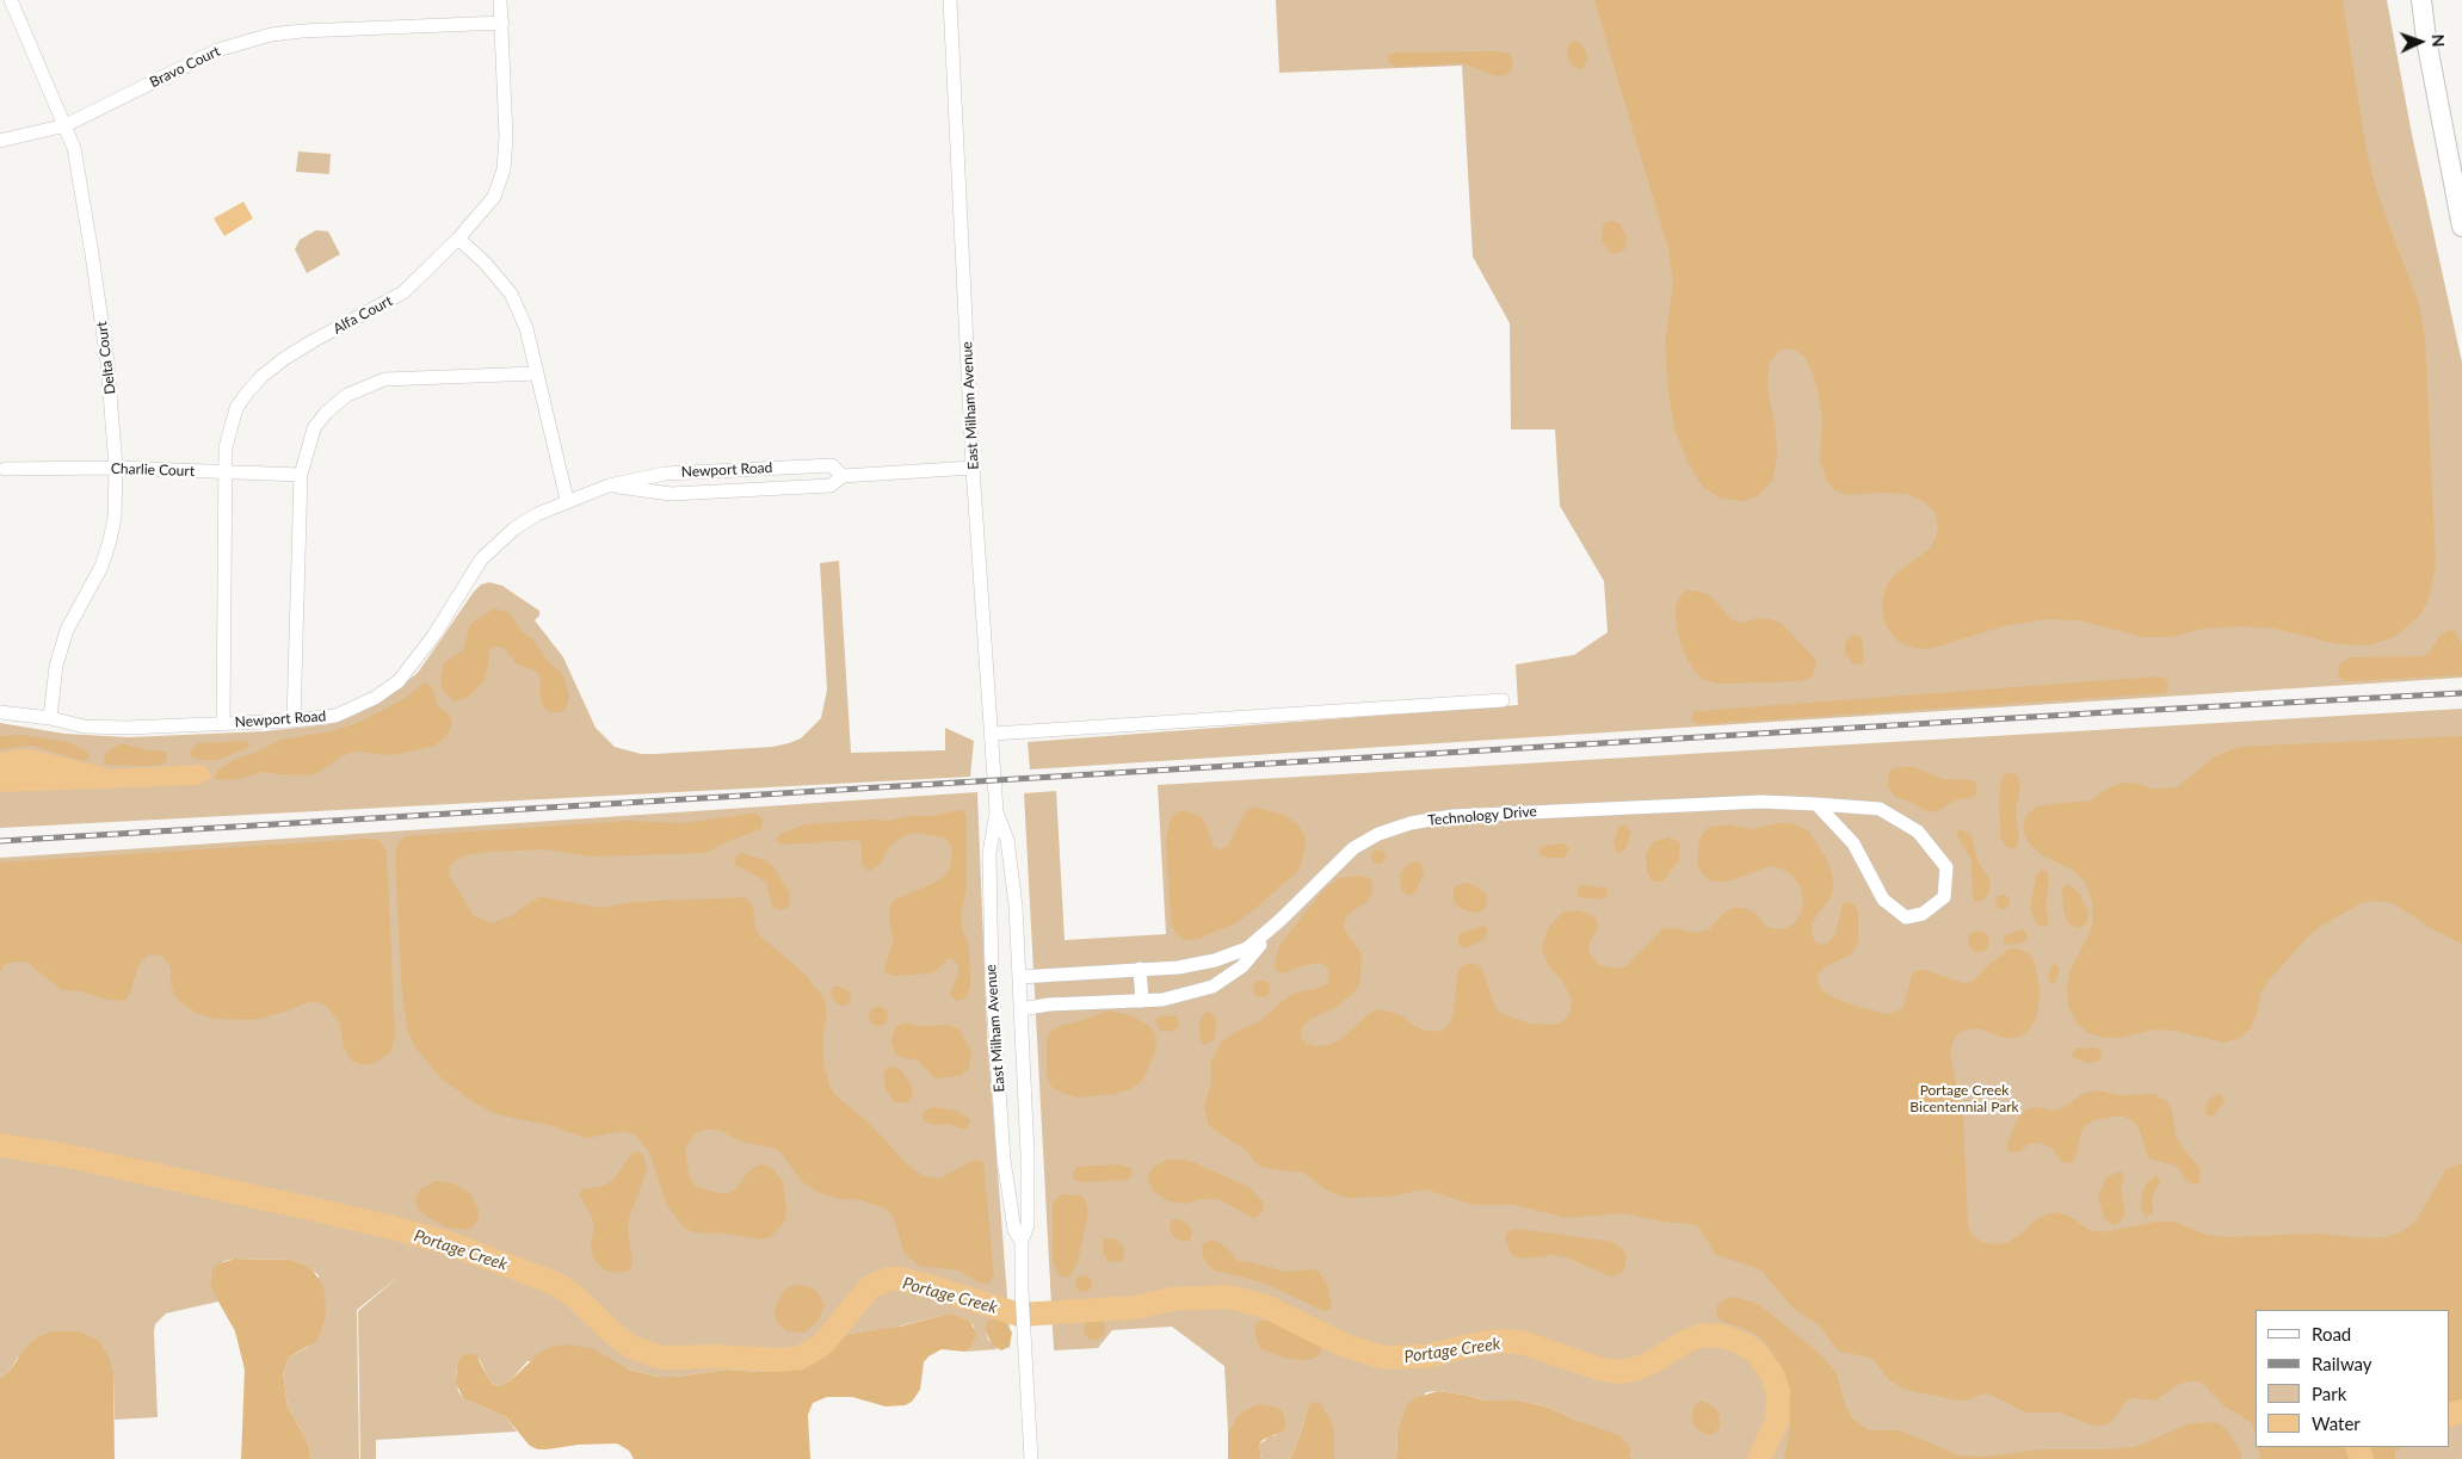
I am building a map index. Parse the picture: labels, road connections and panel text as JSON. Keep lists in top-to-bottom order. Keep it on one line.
{"streets":{"street":["Bravo Court","Alfa Court","Delta Court","East Milham Avenue","Charlie Court","Newport Road","Technology Drive"]},"crossings":[["Bravo Court","Alfa Court"],["Bravo Court","Delta Court"],["Alfa Court","Charlie Court"],["Alfa Court","Newport Road"],["Delta Court","Charlie Court"],["Delta Court","Newport Road"],["East Milham Avenue","Newport Road"],["East Milham Avenue","Technology Drive"]],"water":["Portage Creek"],"parks":["Portage Creek Bicentennial Park"],"legend":["Road","Railway","Park","Water"],"north":"right"}
